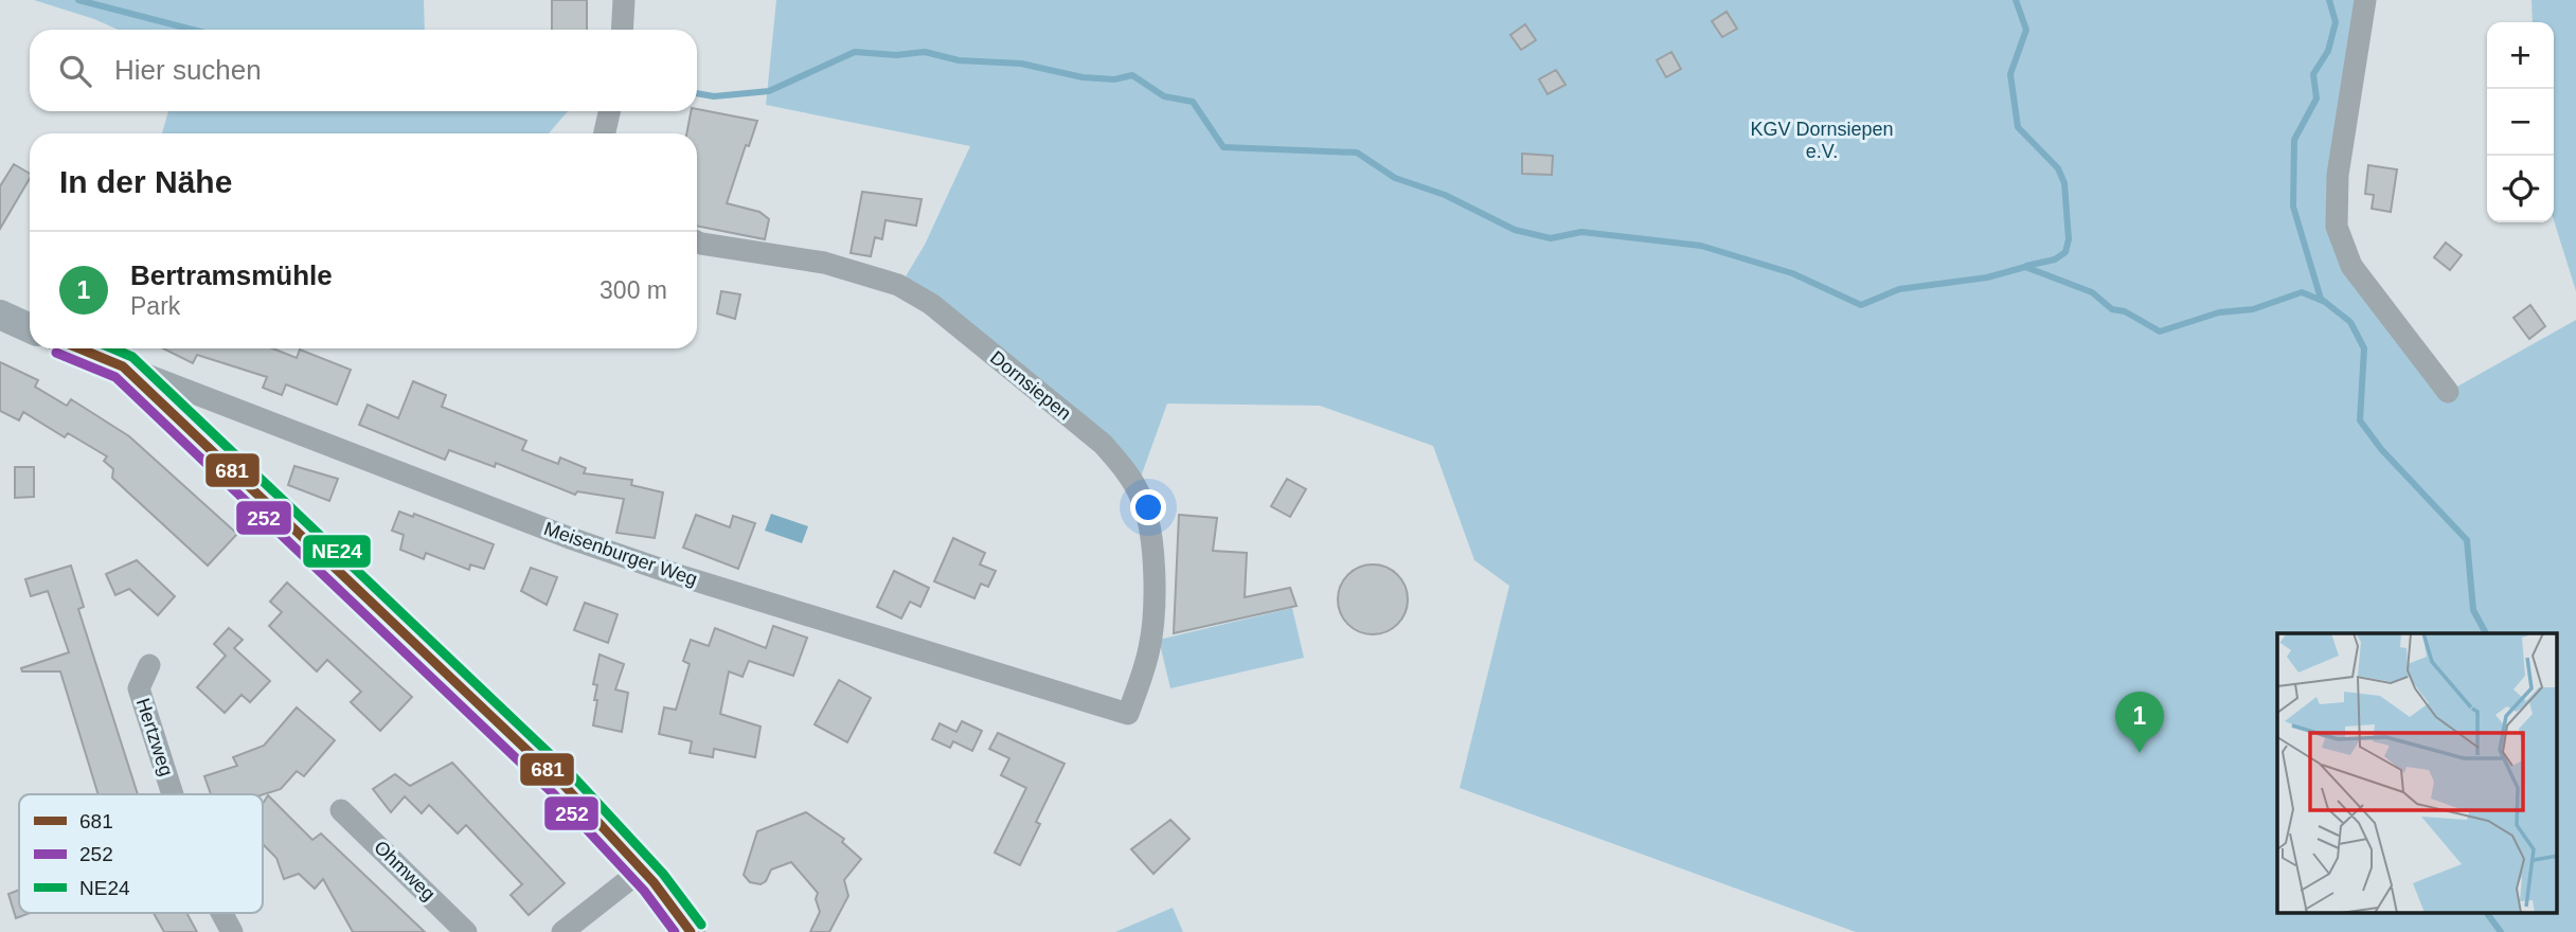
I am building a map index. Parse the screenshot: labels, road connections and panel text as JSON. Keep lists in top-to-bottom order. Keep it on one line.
{"streets":{"street":["Dornsiepen","Meisenburger Weg","Hertzweg","Ohmweg"]},"crossings":[["Dornsiepen","Meisenburger Weg"]],"parks":["KGV Dornsiepen e.V."],"lines":["transit line 681","transit line NE24","transit line 252"],"legend":["681","252","NE24"],"page":{"map_buttons":["+","−"],"search":"Hier suchen","heading":"In der Nähe","list":[{"mark":"1","name":"Bertramsmühle","note":"Park","value":"300 m"}],"pins":"1"}}
